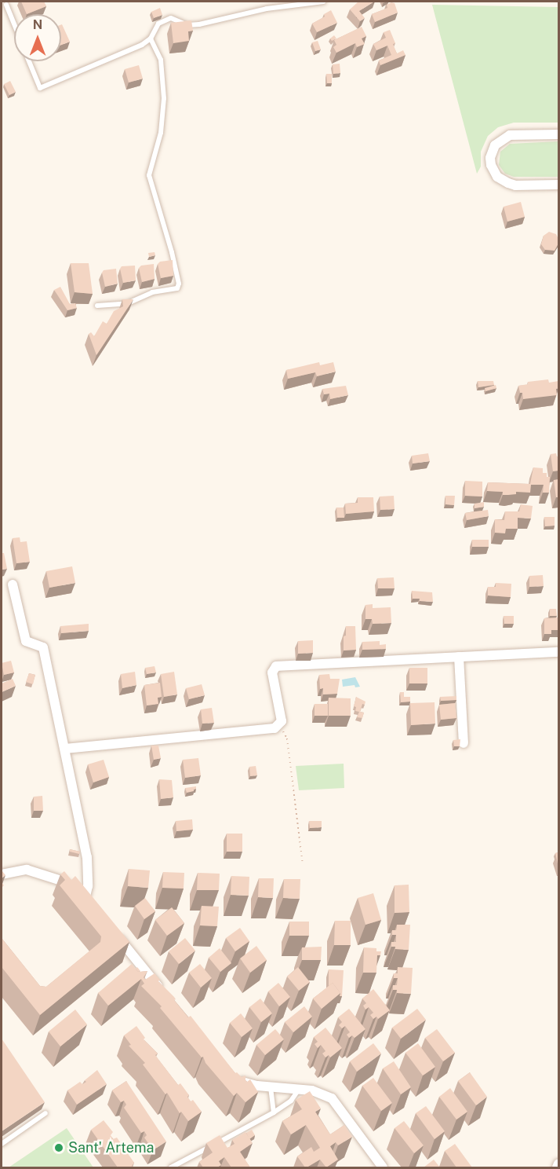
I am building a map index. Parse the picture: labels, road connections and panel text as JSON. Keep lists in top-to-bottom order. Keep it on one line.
{"places":["Sant' Artema"],"north":"top"}
